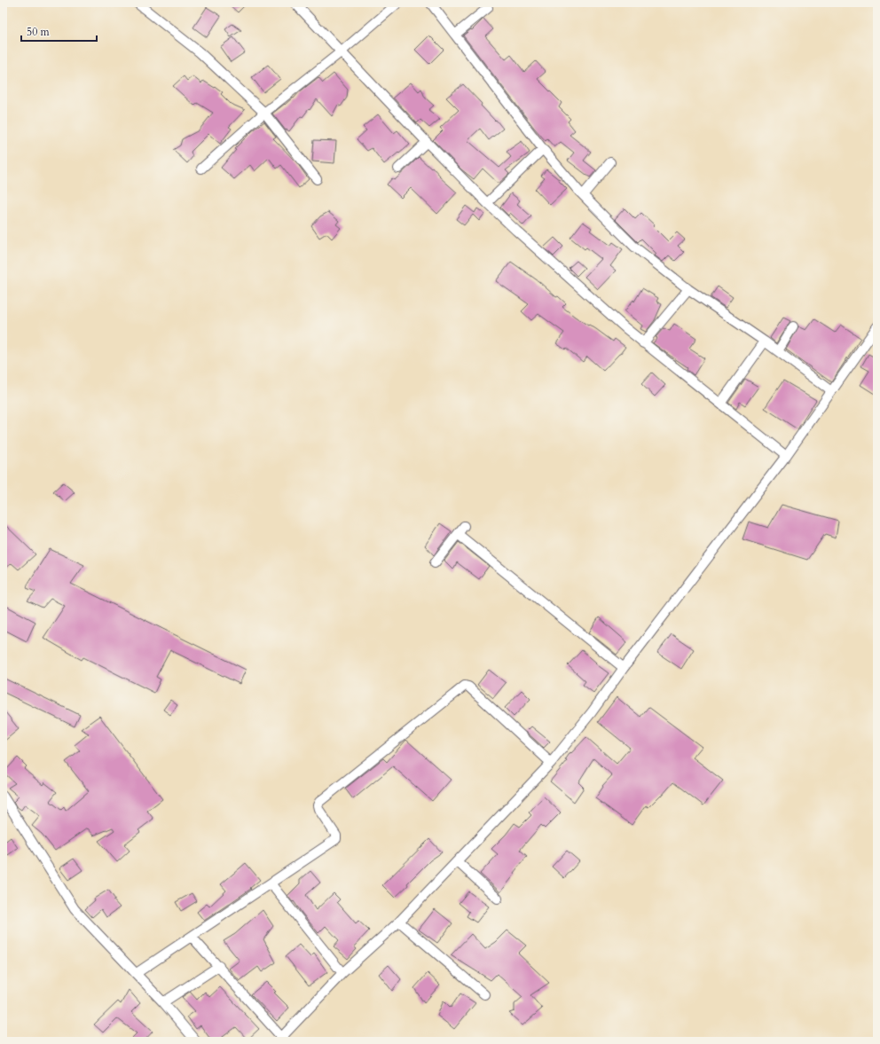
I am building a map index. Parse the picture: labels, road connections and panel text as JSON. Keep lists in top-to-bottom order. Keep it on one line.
{"scale_bar":"50 m"}
